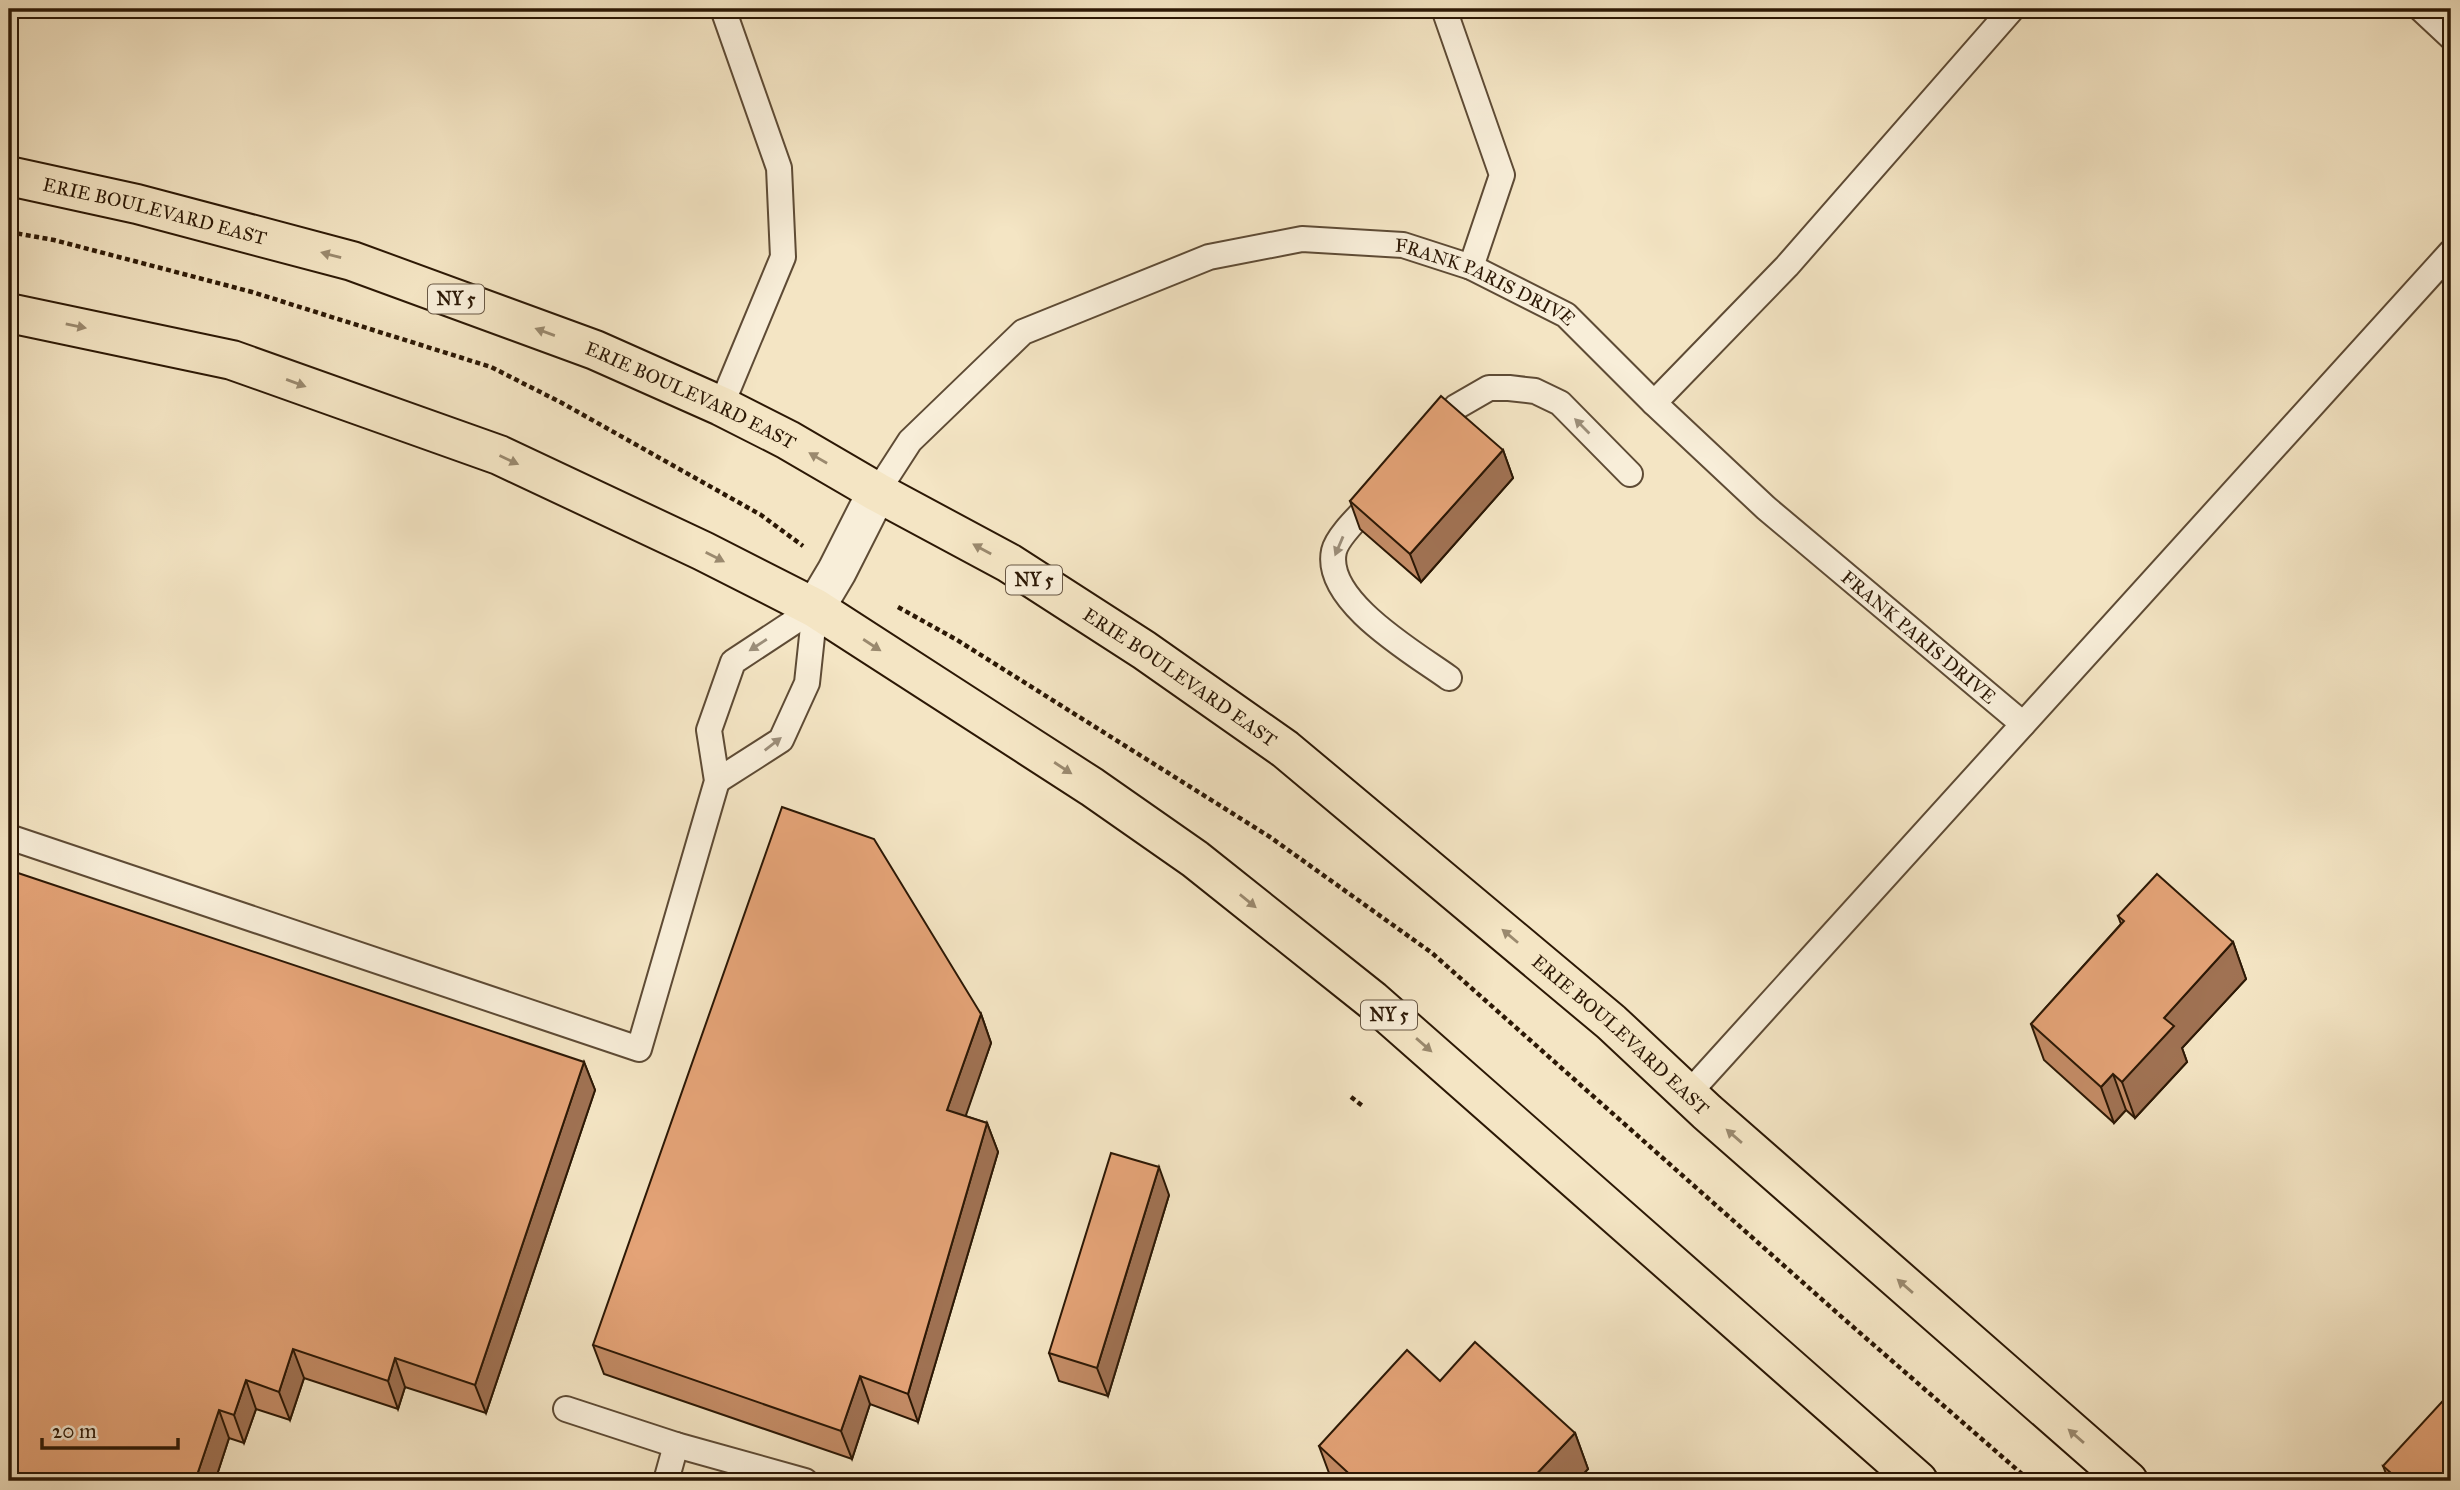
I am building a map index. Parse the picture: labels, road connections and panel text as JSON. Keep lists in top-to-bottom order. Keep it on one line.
{"streets":{"main road":["ERIE BOULEVARD EAST","NY 5"],"lane":["FRANK PARIS DRIVE"]},"crossings":[["ERIE BOULEVARD EAST","FRANK PARIS DRIVE"]],"scale_bar":"20 m"}
